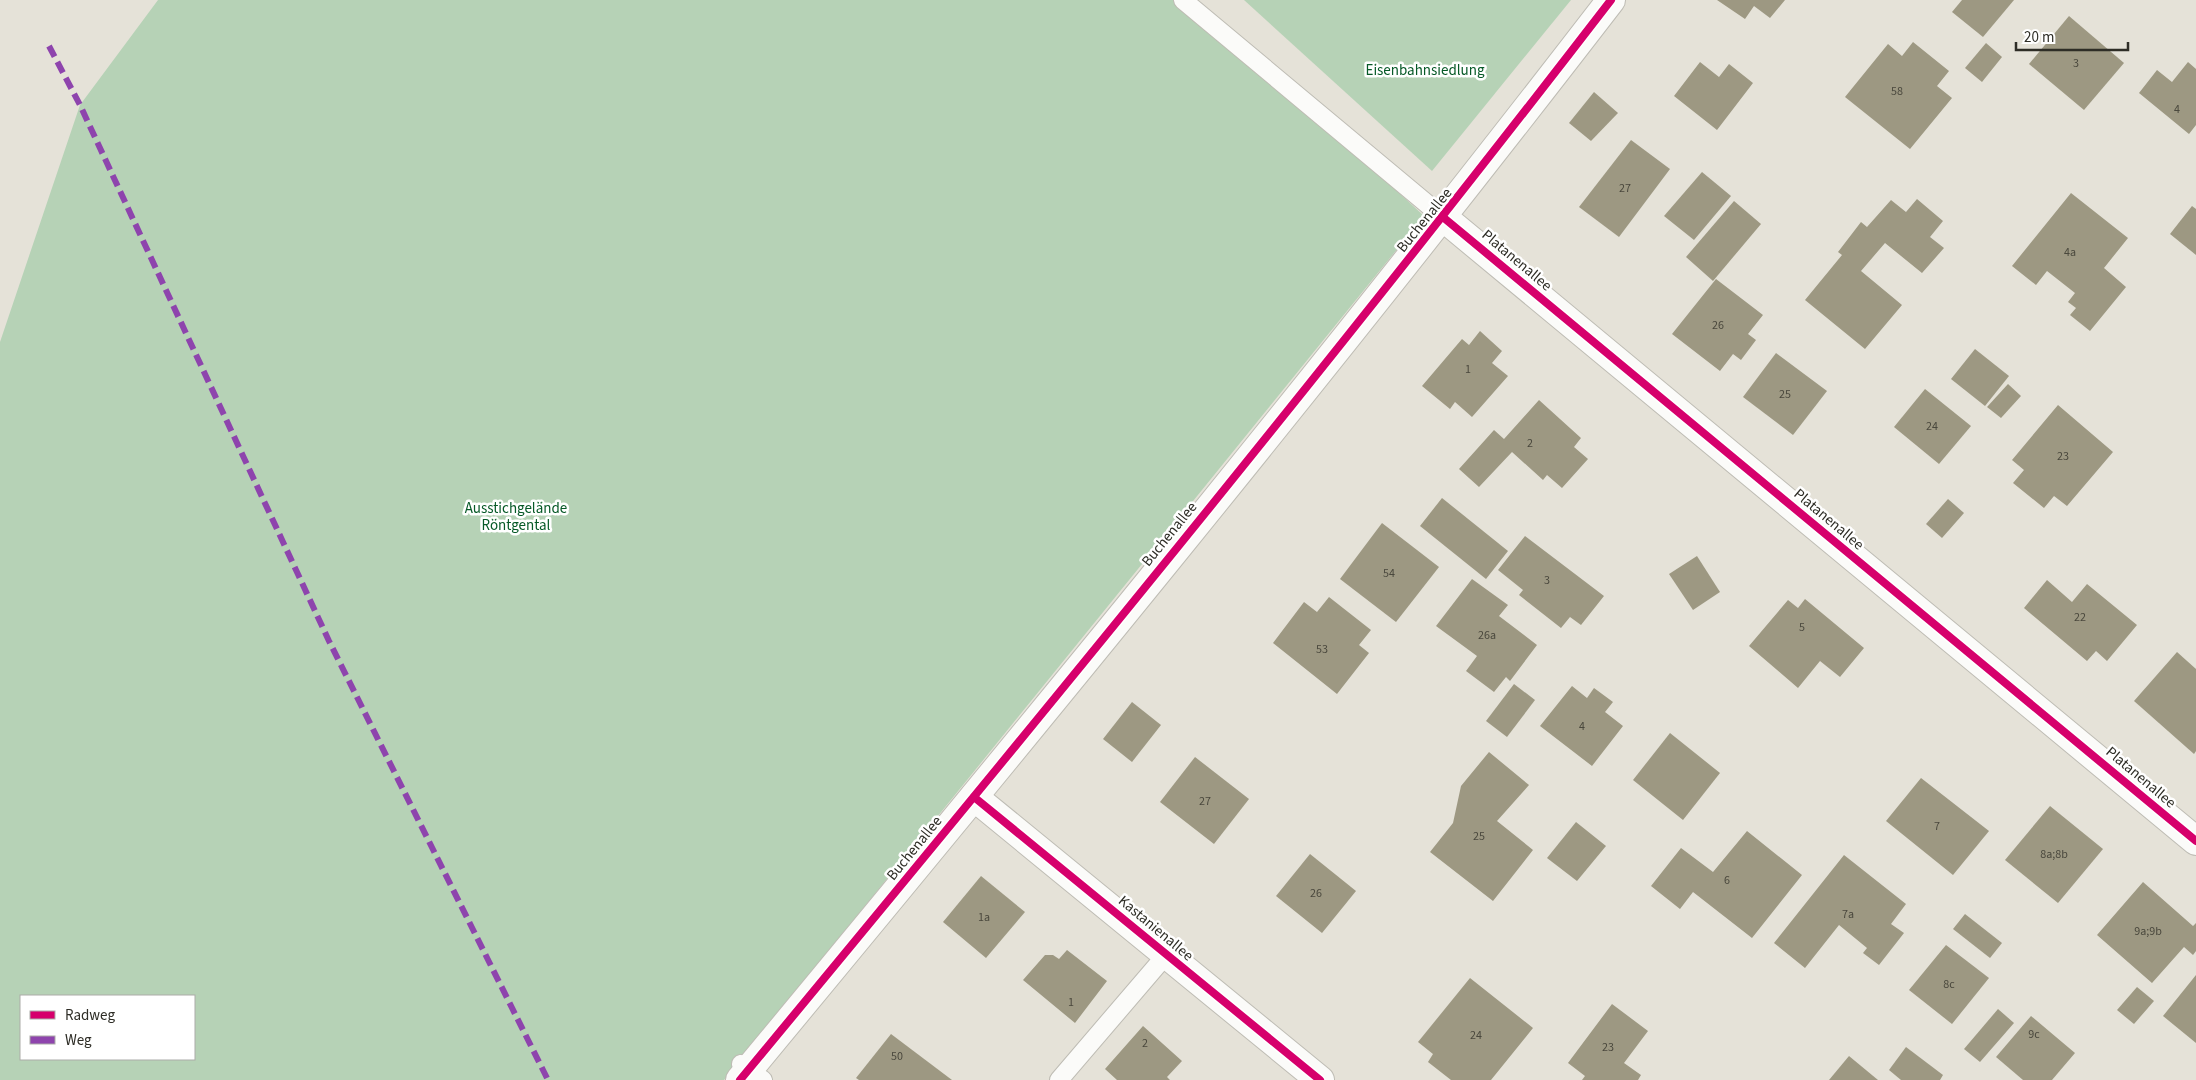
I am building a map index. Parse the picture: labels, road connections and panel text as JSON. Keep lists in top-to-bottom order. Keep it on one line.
{"streets":{"street":["Buchenallee","Platanenallee","Kastanienallee"]},"crossings":[["Buchenallee","Platanenallee"],["Buchenallee","Kastanienallee"]],"parks":["Eisenbahnsiedlung","Ausstichgelände Röntgental"],"house_numbers":["3","58","4","27","4a","26","1","25","24","2","23","54","3","22","5","26a","53","4","27","7","25","8a;8b","6","26","7a","1a","9a;9b","8c","1","9c","24","2","23","50"],"legend":["Radweg","Weg"],"scale_bar":"20 m"}
